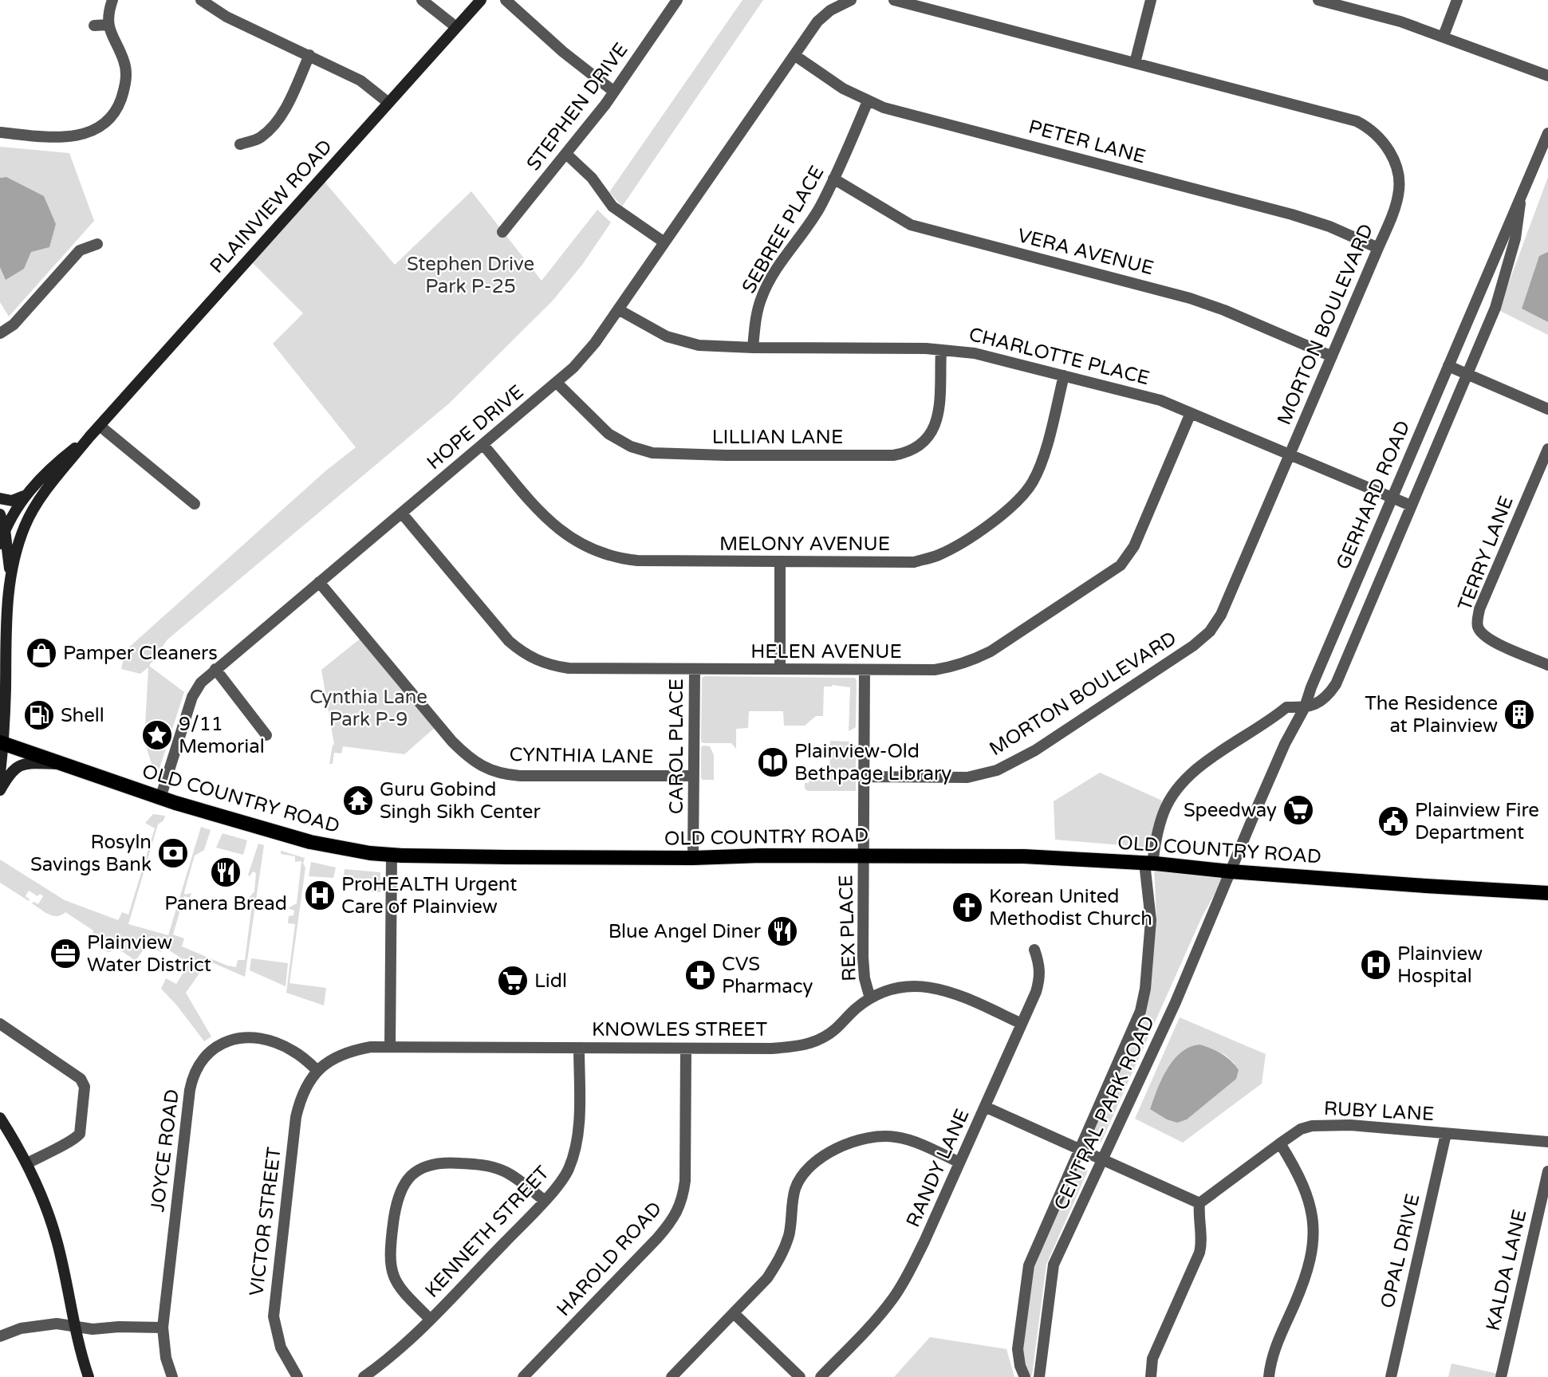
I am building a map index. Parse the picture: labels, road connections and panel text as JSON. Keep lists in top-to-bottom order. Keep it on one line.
{"streets":{"main road":["PLAINVIEW ROAD","OLD COUNTRY ROAD"],"street":["STEPHEN DRIVE","PETER LANE","SEBREE PLACE","VERA AVENUE","MORTON BOULEVARD","CHARLOTTE PLACE","HOPE DRIVE","LILLIAN LANE","GERHARD ROAD","MELONY AVENUE","TERRY LANE","HELEN AVENUE","CAROL PLACE","CYNTHIA LANE","REX PLACE","KNOWLES STREET","RUBY LANE","CENTRAL PARK ROAD","JOYCE ROAD","RANDY LANE","VICTOR STREET","KENNETH STREET","OPAL DRIVE","HAROLD ROAD","KALDA LANE"]},"crossings":[["PETER LANE","SEBREE PLACE"],["PETER LANE","MORTON BOULEVARD"],["PETER LANE","HOPE DRIVE"],["PLAINVIEW ROAD","OLD COUNTRY ROAD"],["SEBREE PLACE","VERA AVENUE"],["SEBREE PLACE","CHARLOTTE PLACE"],["VERA AVENUE","MORTON BOULEVARD"],["MORTON BOULEVARD","CHARLOTTE PLACE"],["MORTON BOULEVARD","REX PLACE"],["CHARLOTTE PLACE","HOPE DRIVE"],["CHARLOTTE PLACE","LILLIAN LANE"],["CHARLOTTE PLACE","GERHARD ROAD"],["CHARLOTTE PLACE","MELONY AVENUE"],["CHARLOTTE PLACE","HELEN AVENUE"],["CHARLOTTE PLACE","CENTRAL PARK ROAD"],["HOPE DRIVE","LILLIAN LANE"],["HOPE DRIVE","MELONY AVENUE"],["HOPE DRIVE","HELEN AVENUE"],["HOPE DRIVE","CYNTHIA LANE"],["HOPE DRIVE","OLD COUNTRY ROAD"],["GERHARD ROAD","OLD COUNTRY ROAD"],["GERHARD ROAD","CENTRAL PARK ROAD"],["HELEN AVENUE","CAROL PLACE"],["HELEN AVENUE","REX PLACE"],["CAROL PLACE","CYNTHIA LANE"],["CAROL PLACE","OLD COUNTRY ROAD"],["OLD COUNTRY ROAD","REX PLACE"],["OLD COUNTRY ROAD","CENTRAL PARK ROAD"],["REX PLACE","KNOWLES STREET"],["KNOWLES STREET","JOYCE ROAD"],["KNOWLES STREET","RANDY LANE"],["KNOWLES STREET","VICTOR STREET"],["KNOWLES STREET","KENNETH STREET"],["KNOWLES STREET","HAROLD ROAD"],["RUBY LANE","OPAL DRIVE"],["JOYCE ROAD","VICTOR STREET"]],"parks":["Stephen Drive Park P-25","Cynthia Lane Park P-9"],"places":{"shop":["Pamper Cleaners"],"building":["The Residence at Plainview"],"fuel station":["Shell"],"place":["9/11 Memorial"],"library":["Plainview-Old Bethpage Library"],"temple":["Guru Gobind Singh Sikh Center"],"supermarket":["Speedway","Lidl"],"public building":["Plainview Fire Department"],"bank":["Rosyln Savings Bank"],"restaurant":["Panera Bread","Blue Angel Diner"],"hospital":["ProHEALTH Urgent Care of Plainview","Plainview Hospital"],"church":["Korean United Methodist Church"],"office":["Plainview Water District"],"pharmacy":["CVS Pharmacy"]}}
